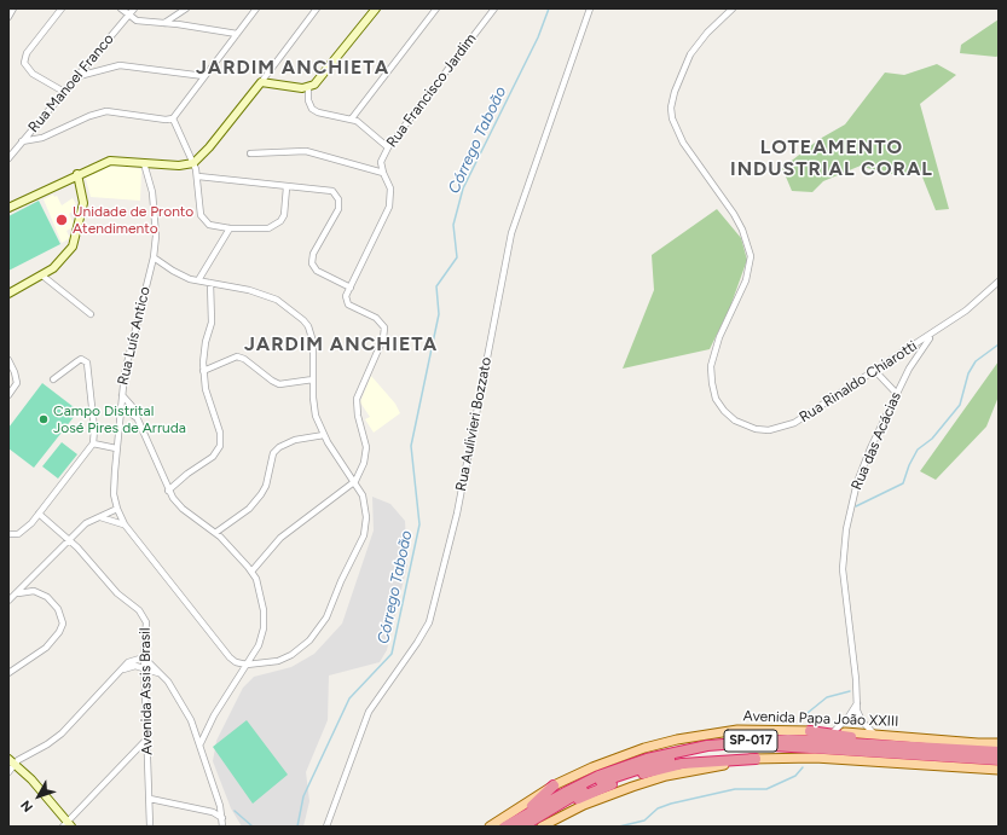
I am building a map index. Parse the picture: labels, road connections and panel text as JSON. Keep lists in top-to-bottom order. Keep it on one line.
{"streets":{"highway":["Avenida Papa João XXIII","SP-017"],"street":["Rua Manoel Franco","Rua Francisco Jardim","Rua Luís Antico","Rua Rinaldo Chiarotti","Rua Aulivieri Bozzato","Rua das Acácias","Avenida Assis Brasil"]},"crossings":[["Rua Rinaldo Chiarotti","Rua das Acácias"],["Rua das Acácias","Avenida Papa João XXIII"]],"districts":["JARDIM ANCHIETA","LOTEAMENTO INDUSTRIAL CORAL","JARDIM ANCHIETA"],"water":["Córrego Taboão"],"places":["Unidade de Pronto Atendimento","Campo Distrital José Pires de Arruda"],"north":"bottom left"}
